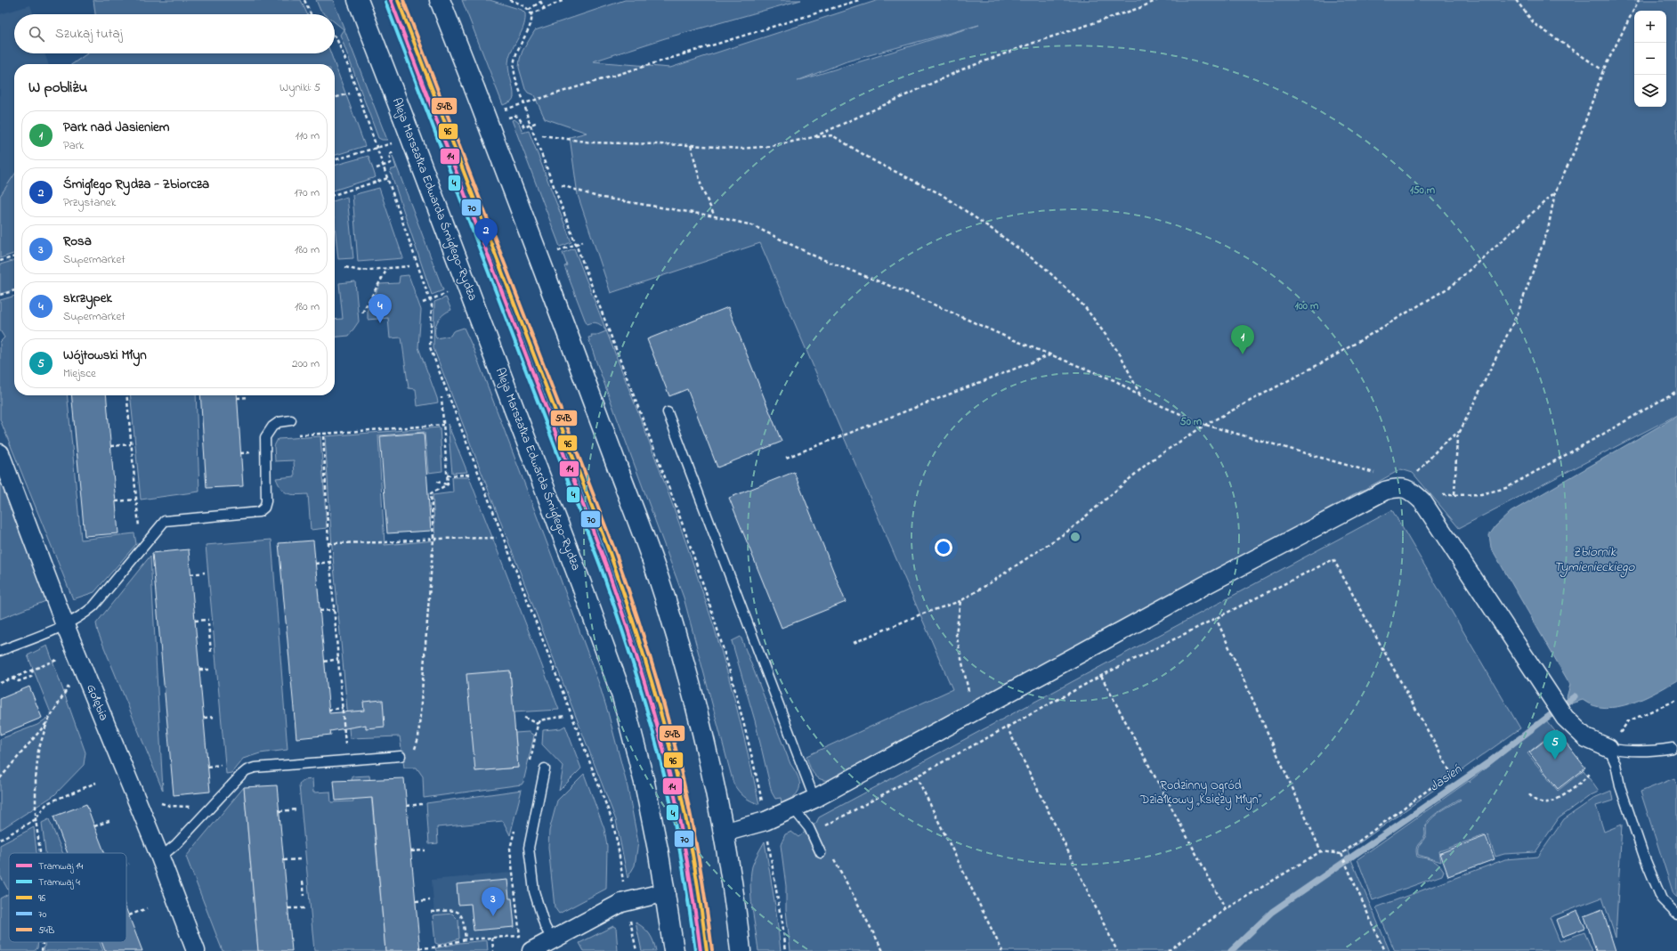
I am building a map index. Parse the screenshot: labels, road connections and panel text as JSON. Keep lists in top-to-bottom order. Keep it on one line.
{"streets":{"main road":["Aleja Marszałka Edwarda Śmigłego-Rydza"],"street":["Gołębia"]},"water":["Zbiornik Tymienieckiego","Jasień"],"parks":["Rodzinny Ogród Działkowy „Księży Młyn”"],"lines":["tram line 14","transit line 96","transit line 54B","tram line 4","transit line 70"],"legend":["Tramwaj 14","Tramwaj 4","96","70","54B"],"page":{"map_buttons":["+","−"],"search":"Szukaj tutaj","heading":["W pobliżu","Wyniki: 5"],"list":[{"mark":"1","name":"Park nad Jasieniem","note":"Park","value":"110 m"},{"mark":"2","name":"Śmigłego Rydza - Zbiorcza","note":"Przystanek","value":"170 m"},{"mark":"3","name":"Rosa","note":"Supermarket","value":"180 m"},{"mark":"4","name":"skrzypek","note":"Supermarket","value":"180 m"},{"mark":"5","name":"Wójtowski Młyn","note":"Miejsce","value":"200 m"}],"pins":["2","4","1","5","3"]},"rings":["150 m","100 m","50 m"]}
